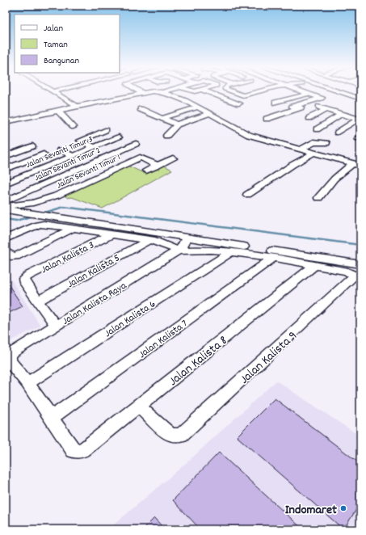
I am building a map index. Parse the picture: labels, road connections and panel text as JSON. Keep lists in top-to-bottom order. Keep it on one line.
{"streets":{"street":["Jalan Sevanti Timur 3","Jalan Sevanti Timur 2","Jalan Sevanti Timur 1","Jalan Kalista 3","Jalan Kalista 5","Jalan Kalista Raya","Jalan Kalista 6","Jalan Kalista 7","Jalan Kalista 9","Jalan Kalista 8"]},"crossings":[["Jalan Kalista 3","Jalan Kalista 5"],["Jalan Kalista Raya","Jalan Kalista 6"],["Jalan Kalista 7","Jalan Kalista 8"],["Jalan Kalista 9","Jalan Kalista 8"]],"places":["Indomaret"],"legend":["Jalan","Taman","Bangunan"]}
